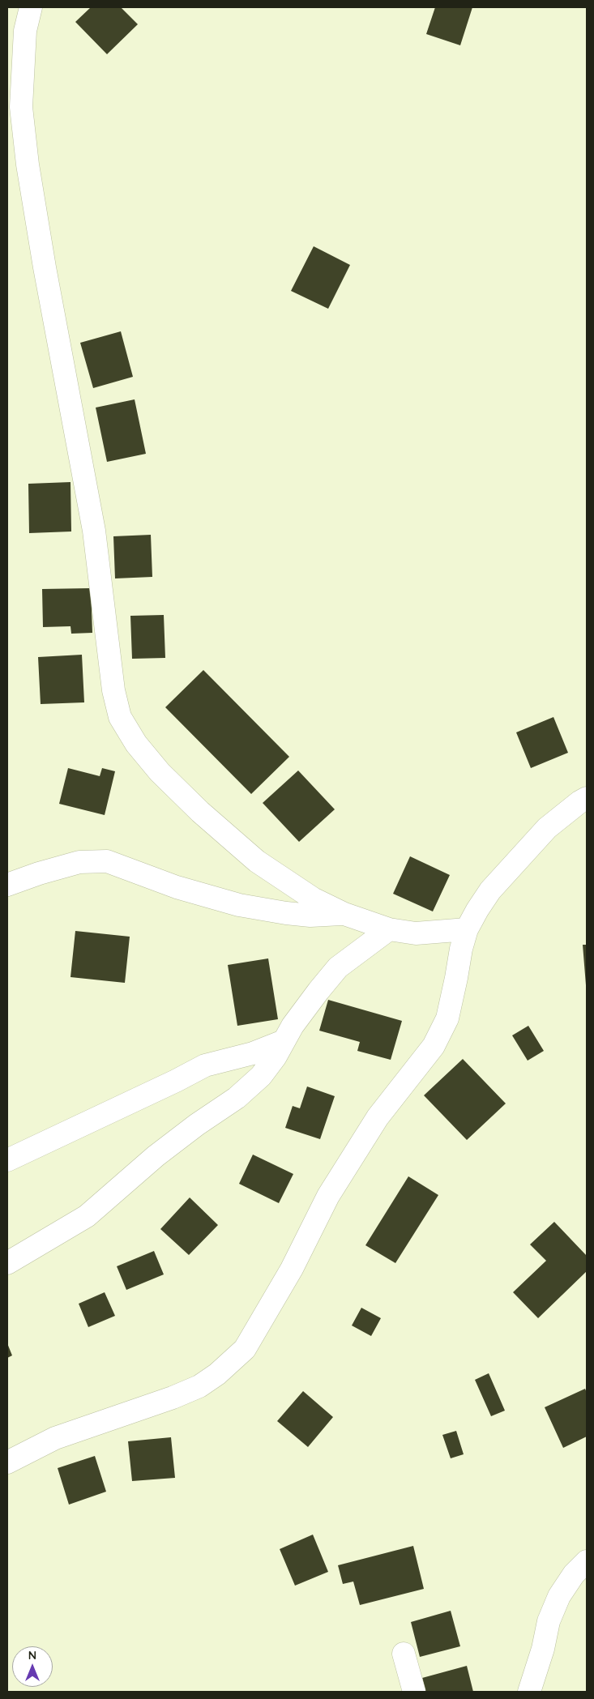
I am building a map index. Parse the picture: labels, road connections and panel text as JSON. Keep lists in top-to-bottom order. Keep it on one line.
{"north":"top"}
